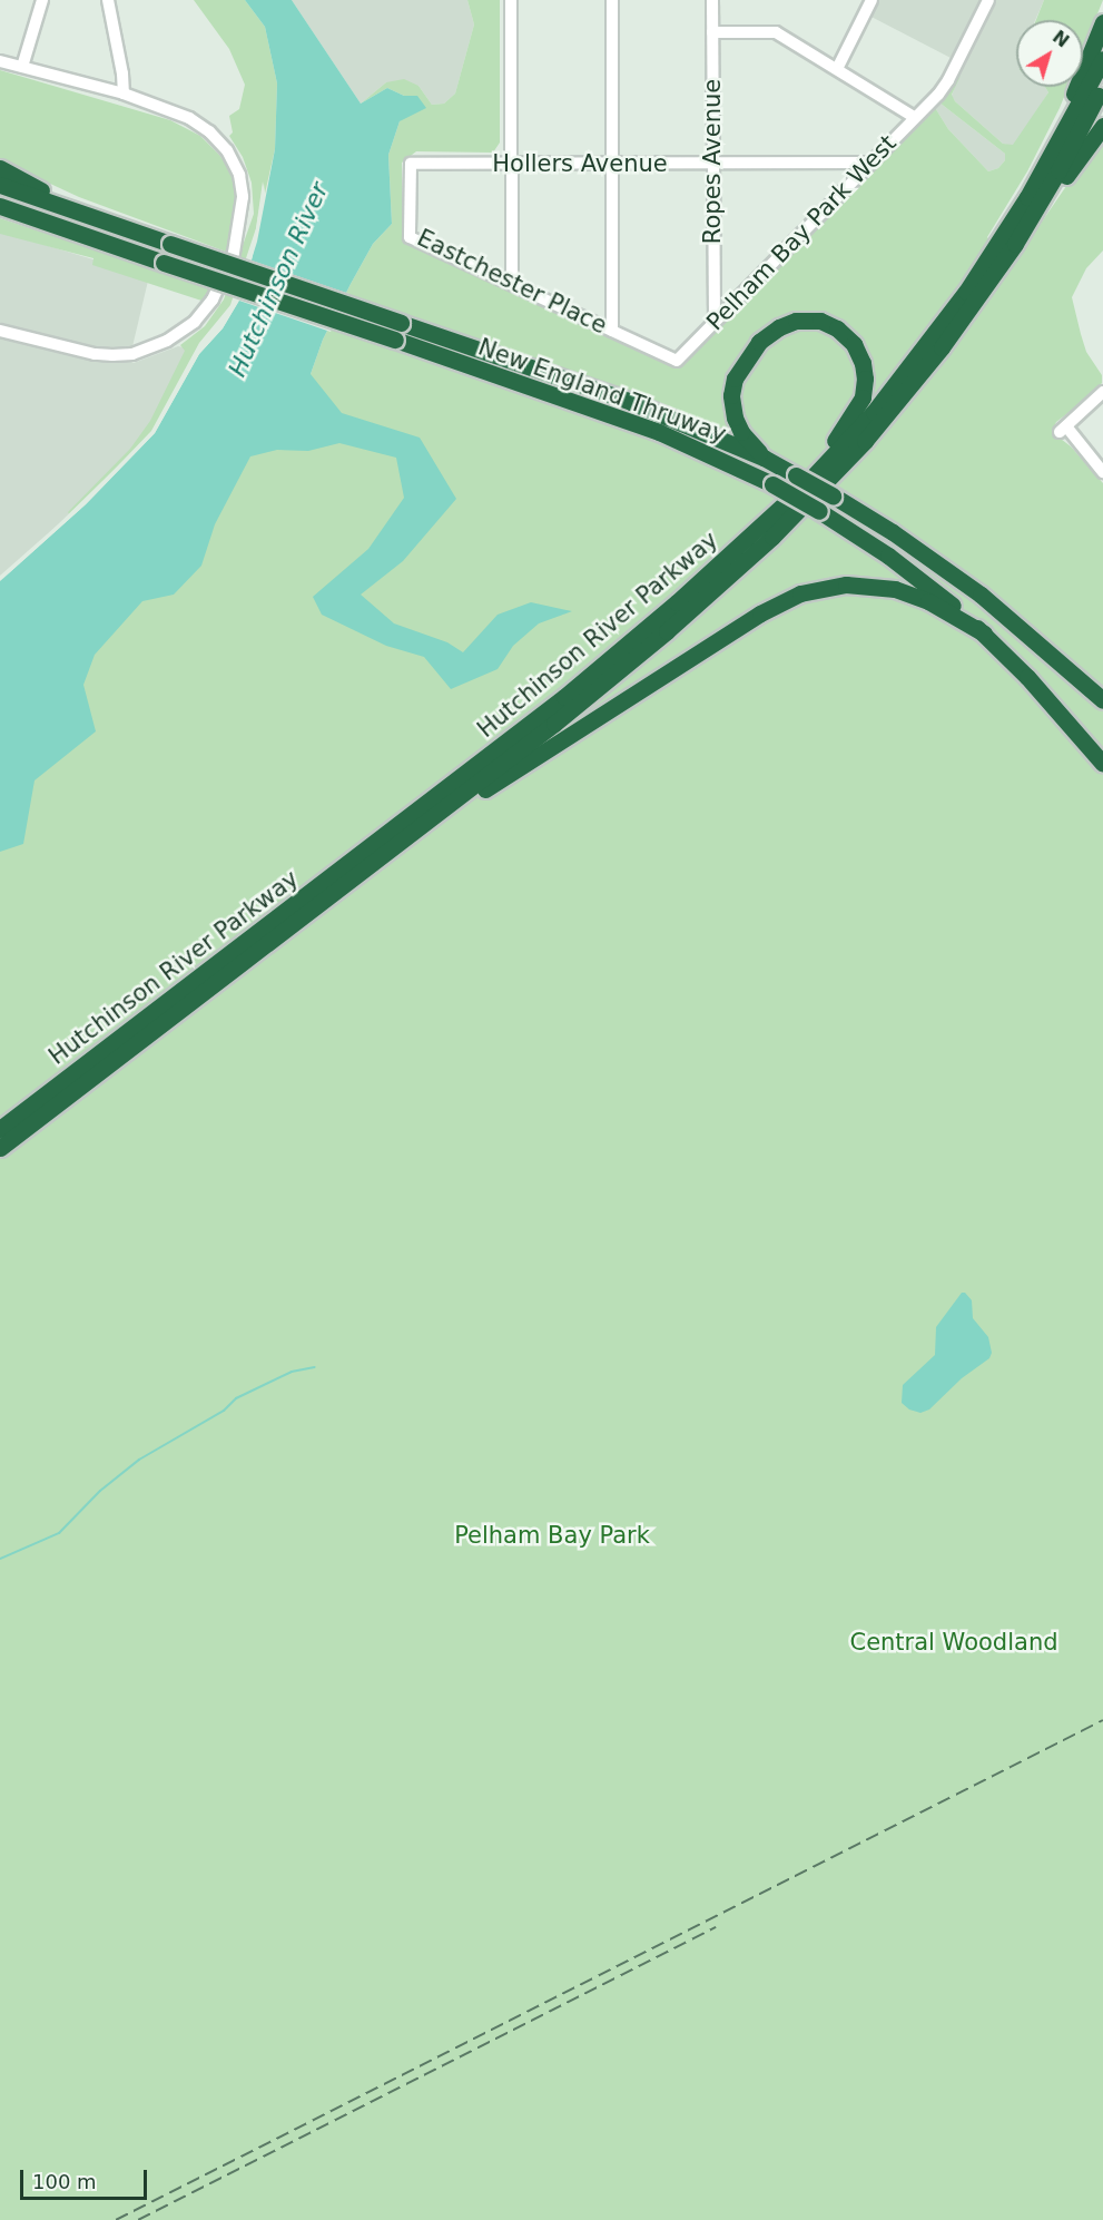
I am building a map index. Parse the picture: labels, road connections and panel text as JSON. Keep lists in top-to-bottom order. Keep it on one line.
{"streets":{"highway":["New England Thruway","Hutchinson River Parkway"],"street":["Ropes Avenue","Hollers Avenue","Pelham Bay Park West","Eastchester Place"]},"crossings":[["Ropes Avenue","Hollers Avenue"],["Ropes Avenue","Pelham Bay Park West"],["Hollers Avenue","Pelham Bay Park West"],["Hollers Avenue","Eastchester Place"],["Pelham Bay Park West","Eastchester Place"]],"water":["Hutchinson River"],"parks":["Pelham Bay Park","Central Woodland"],"scale_bar":"100 m","north":"top right"}
